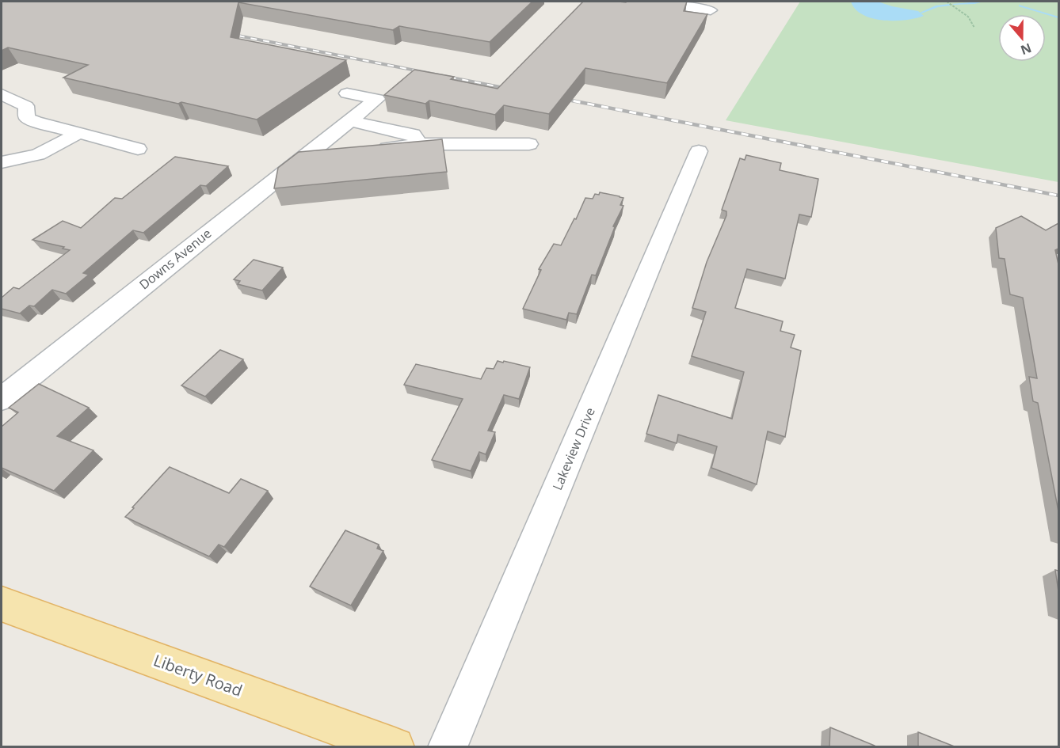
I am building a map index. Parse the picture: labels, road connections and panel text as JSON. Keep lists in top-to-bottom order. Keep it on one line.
{"streets":{"main road":["Liberty Road"],"street":["Downs Avenue","Lakeview Drive"]},"north":"bottom"}
